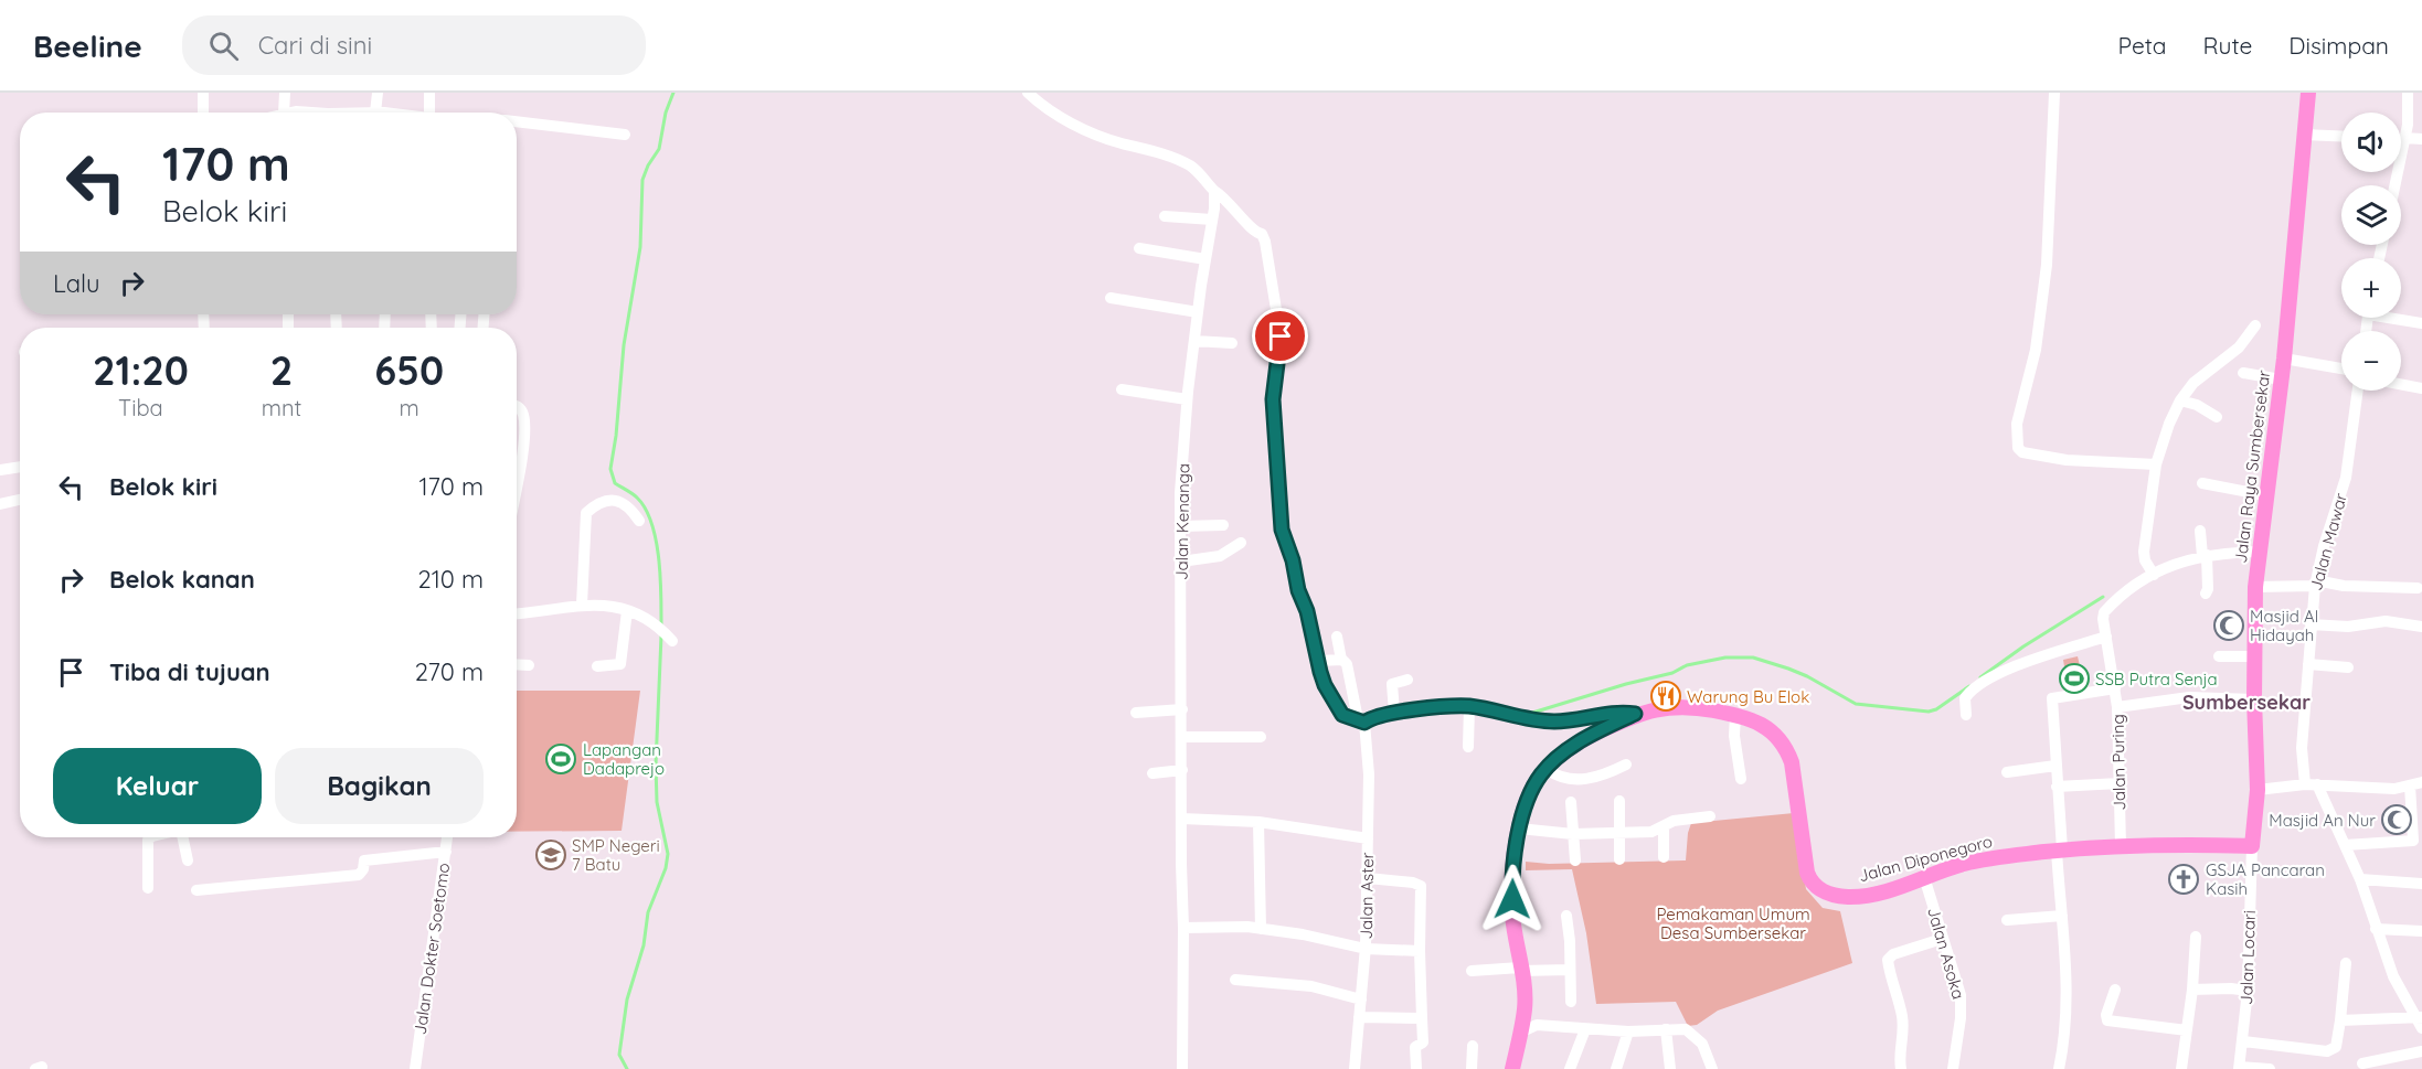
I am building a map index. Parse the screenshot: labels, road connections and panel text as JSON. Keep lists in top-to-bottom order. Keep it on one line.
{"streets":{"main road":["Jalan Raya Sumbersekar","Jalan Diponegoro"],"street":["Jalan Kenanga","Jalan Mawar","Jalan Puring","Jalan Aster","Jalan Dokter Soetomo","Jalan Asoka","Jalan Locari"]},"crossings":[["Jalan Raya Sumbersekar","Jalan Puring"],["Jalan Raya Sumbersekar","Jalan Diponegoro"],["Jalan Raya Sumbersekar","Jalan Locari"],["Jalan Puring","Jalan Diponegoro"],["Jalan Diponegoro","Jalan Asoka"],["Jalan Diponegoro","Jalan Locari"]],"districts":["Sumbersekar"],"parks":["Pemakaman Umum Desa Sumbersekar"],"places":{"mosque":["Masjid Al Hidayah","Masjid An Nur"],"sports":["SSB Putra Senja","Lapangan Dadaprejo"],"restaurant":["Warung Bu Elok"],"school or university":["SMP Negeri 7 Batu"],"church":["GSJA Pancaran Kasih"]},"page":{"header":"Beeline","search":"Cari di sini","nav":["Peta","Rute","Disimpan"],"map_buttons":["+","−"],"turn":["170 m","Belok kiri"],"then":"Lalu","eta":["21:20","Tiba","2","mnt","650","m"],"list":[{"name":"Belok kiri","value":"170 m"},{"name":"Belok kanan","value":"210 m"},{"name":"Tiba di tujuan","value":"270 m"}],"buttons":["Keluar","Bagikan"]}}
